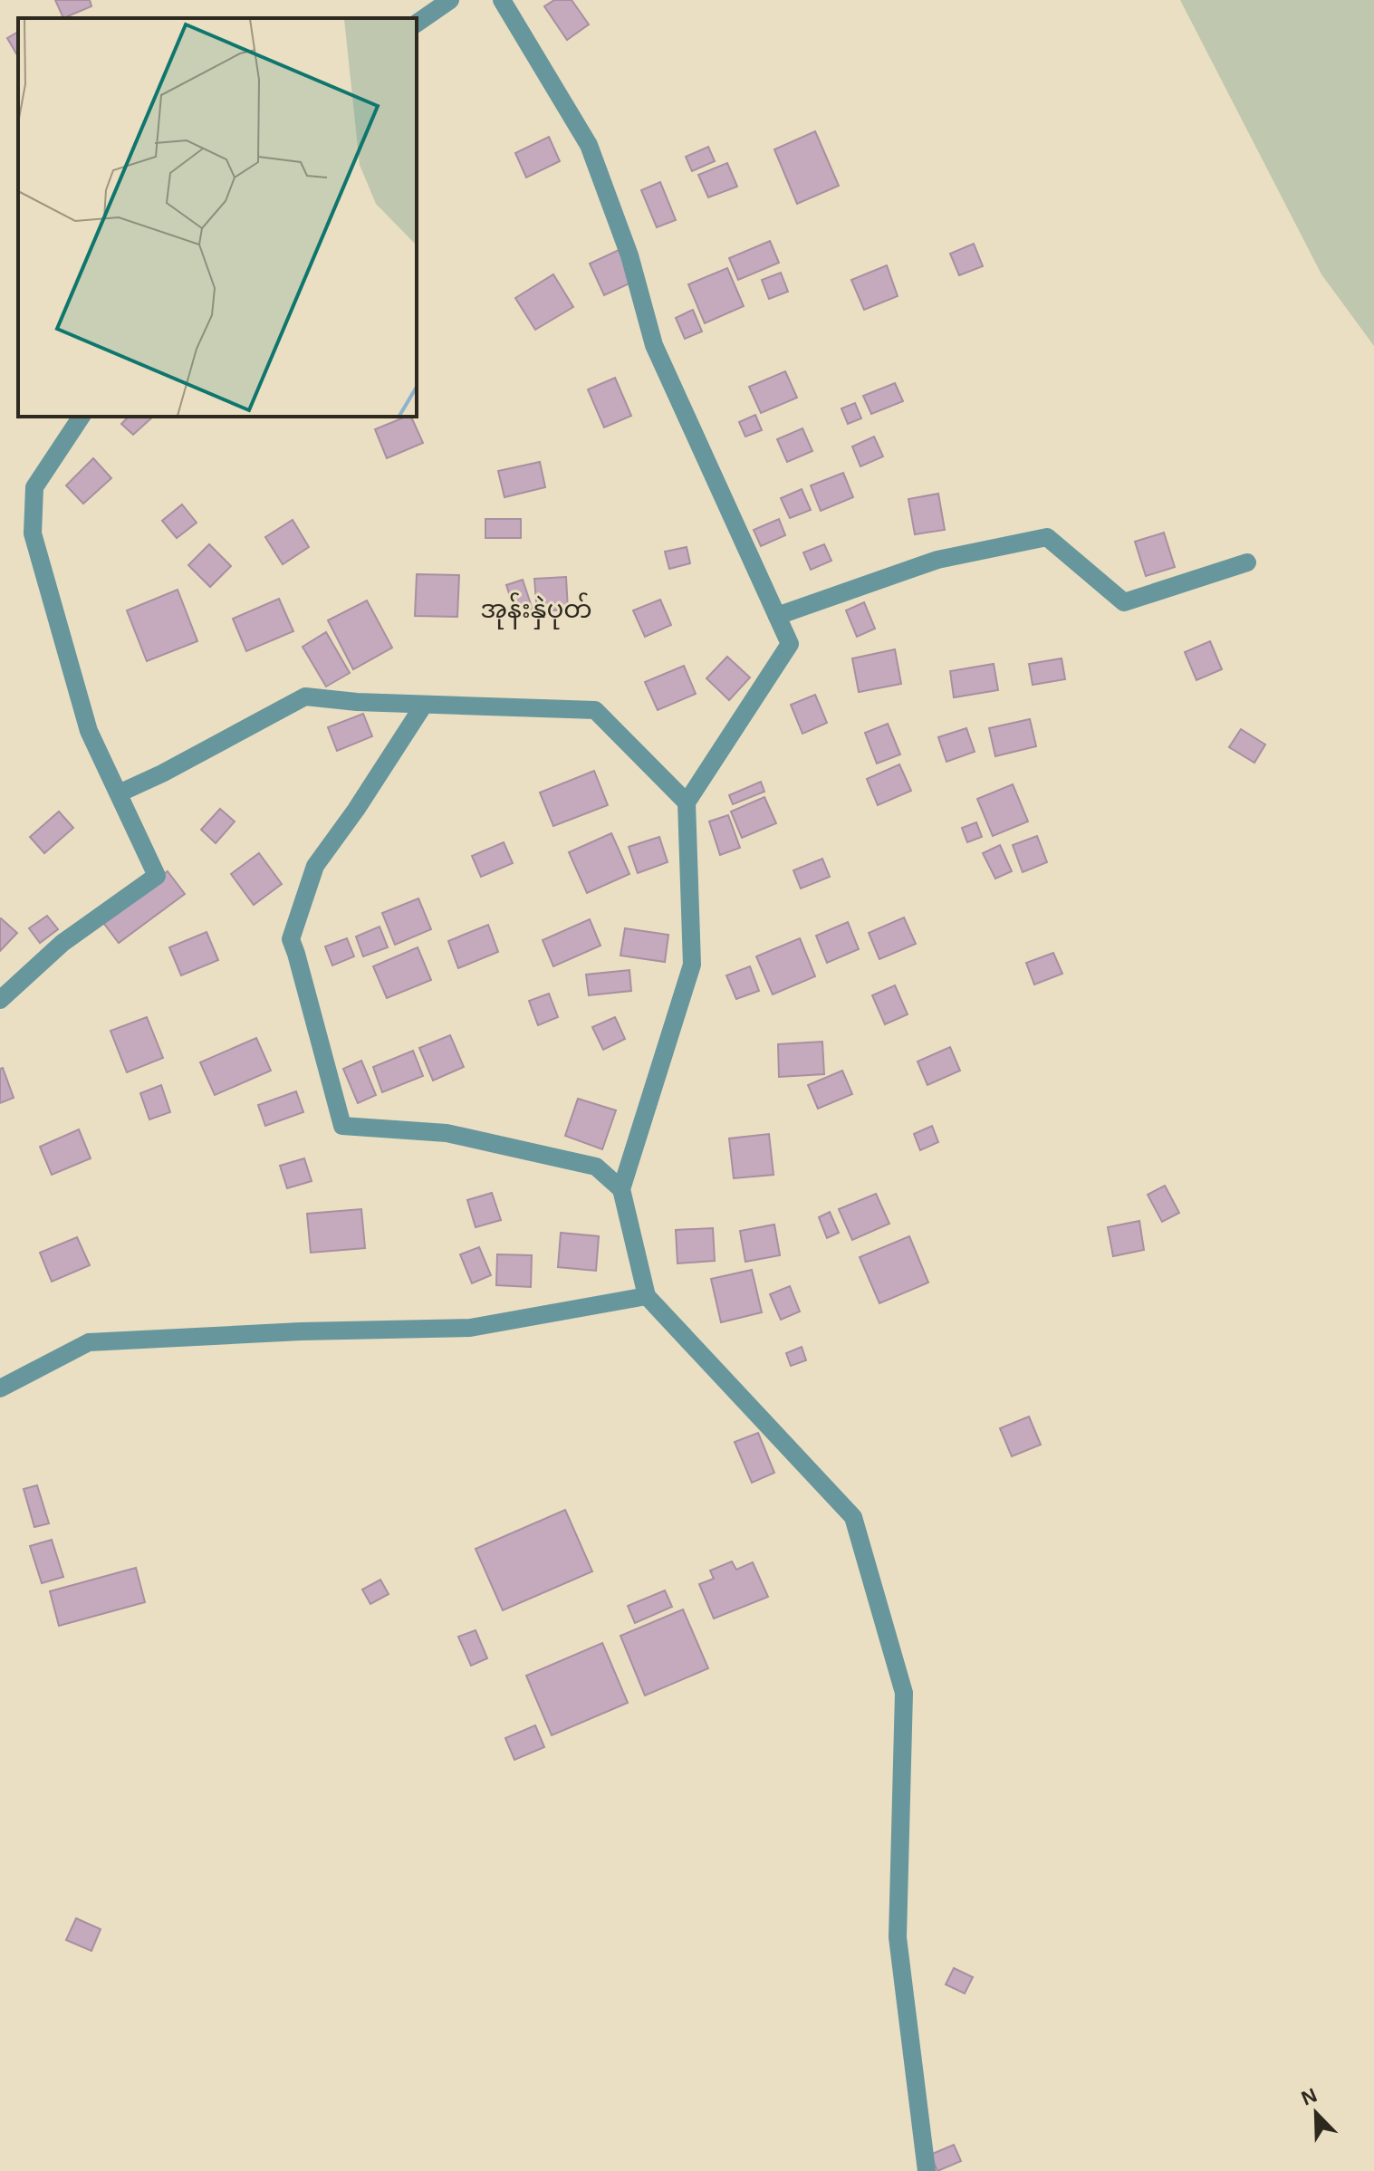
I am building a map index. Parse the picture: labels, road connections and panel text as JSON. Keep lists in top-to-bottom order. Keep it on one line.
{"districts":["အုန်းနှဲပုတ်"],"north":"top left"}
